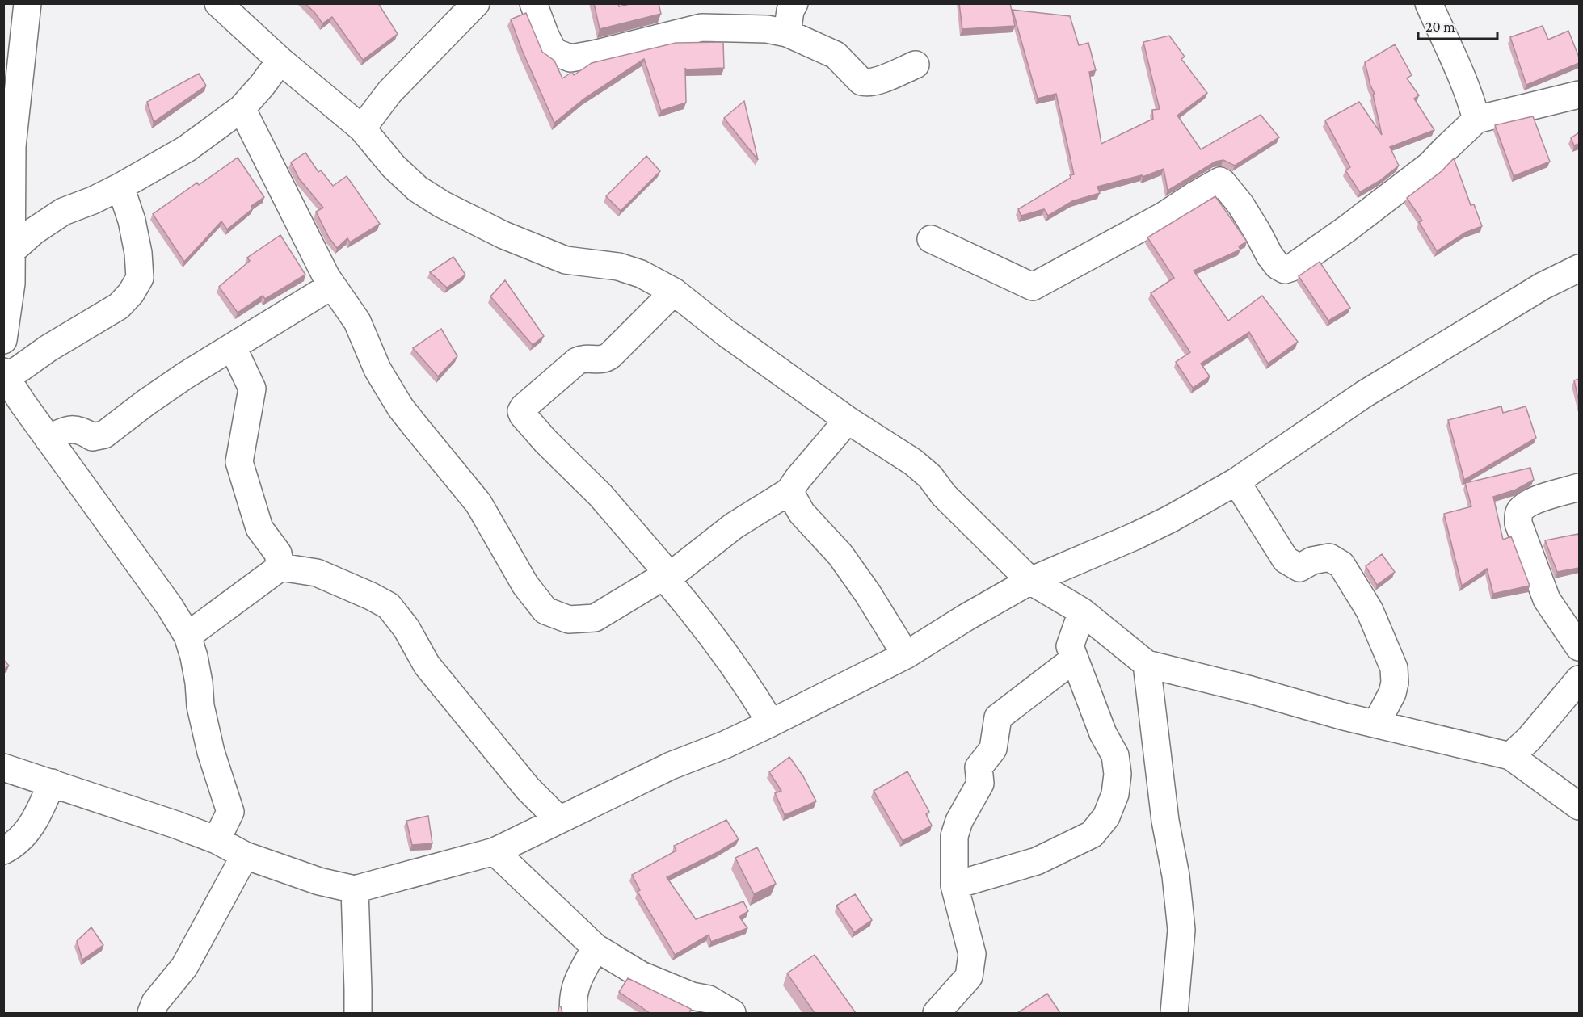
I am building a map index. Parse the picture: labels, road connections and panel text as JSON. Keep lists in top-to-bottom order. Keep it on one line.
{"scale_bar":"20 m"}
